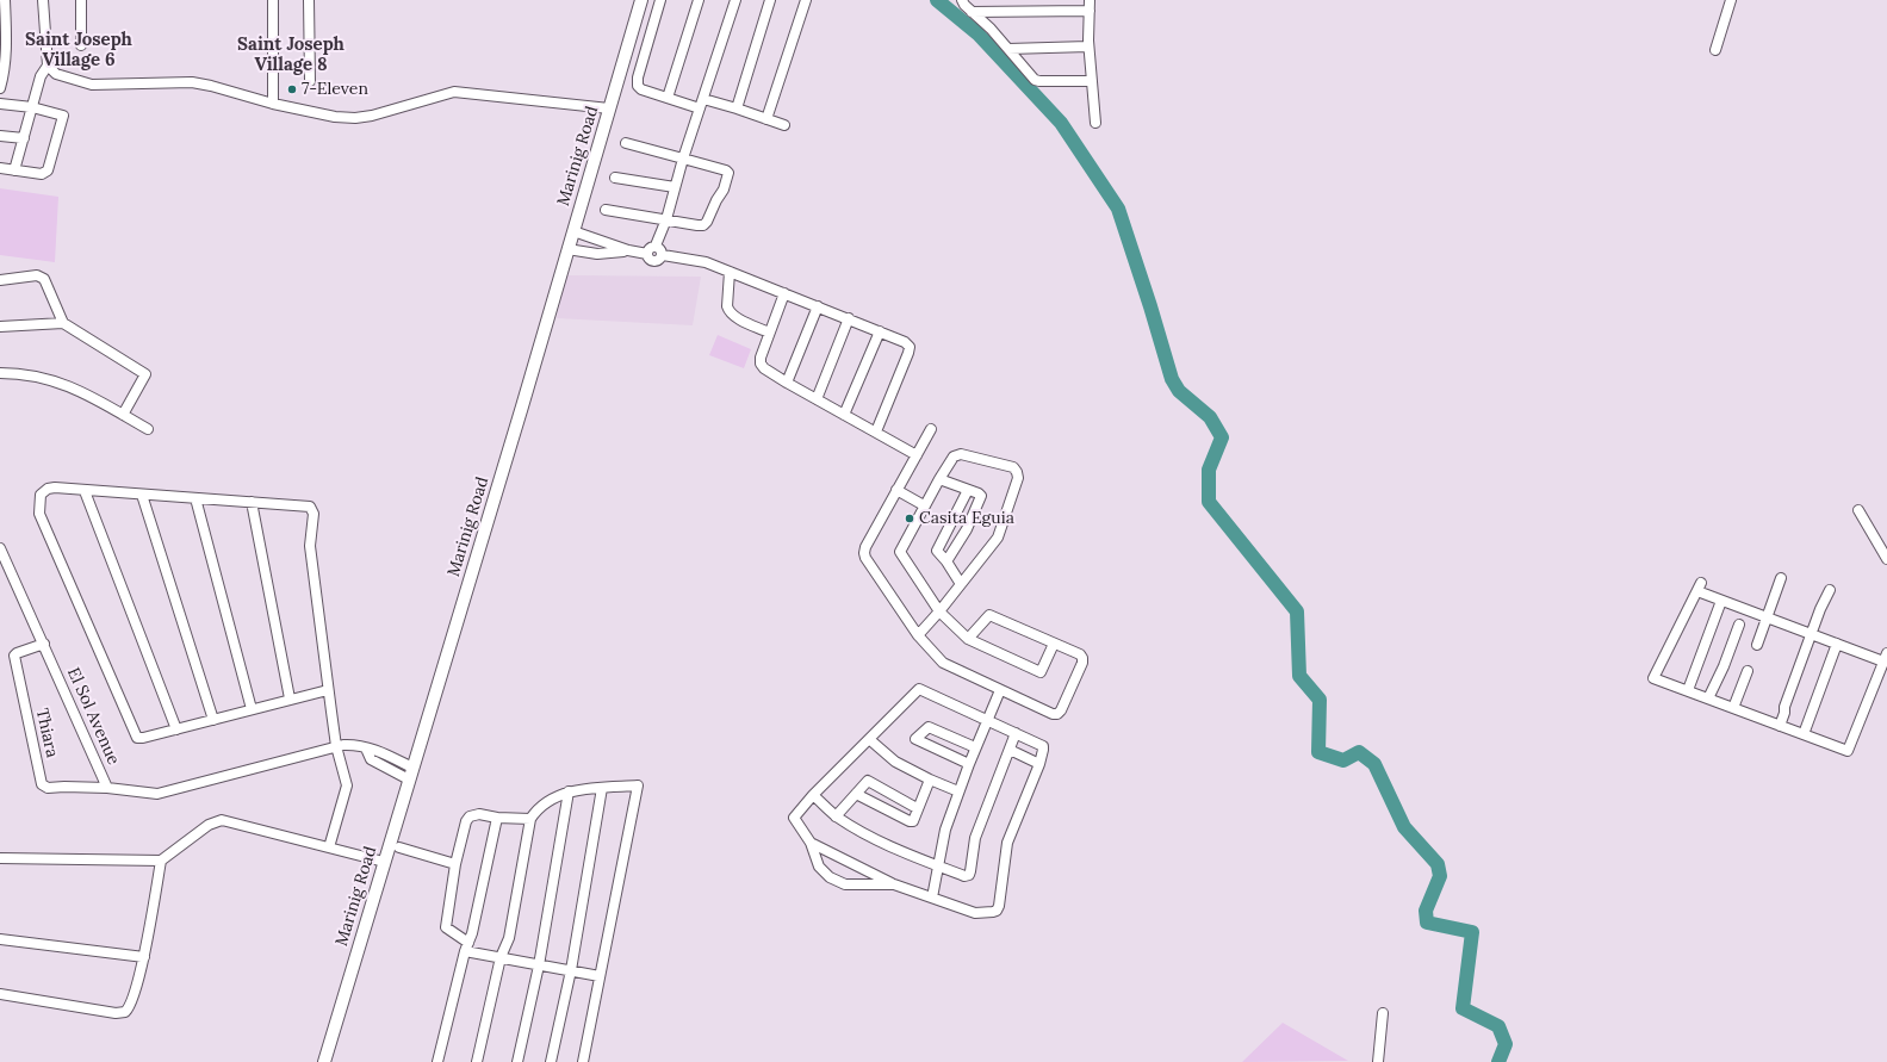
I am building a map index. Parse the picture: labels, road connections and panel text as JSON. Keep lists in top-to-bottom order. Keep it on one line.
{"streets":{"street":["Marinig Road","El Sol Avenue","Thiara"]},"crossings":[["Marinig Road","El Sol Avenue"],["El Sol Avenue","Thiara"]],"districts":["Saint Joseph Village 6","Saint Joseph Village 8"],"places":["7-Eleven","Casita Eguia"]}
